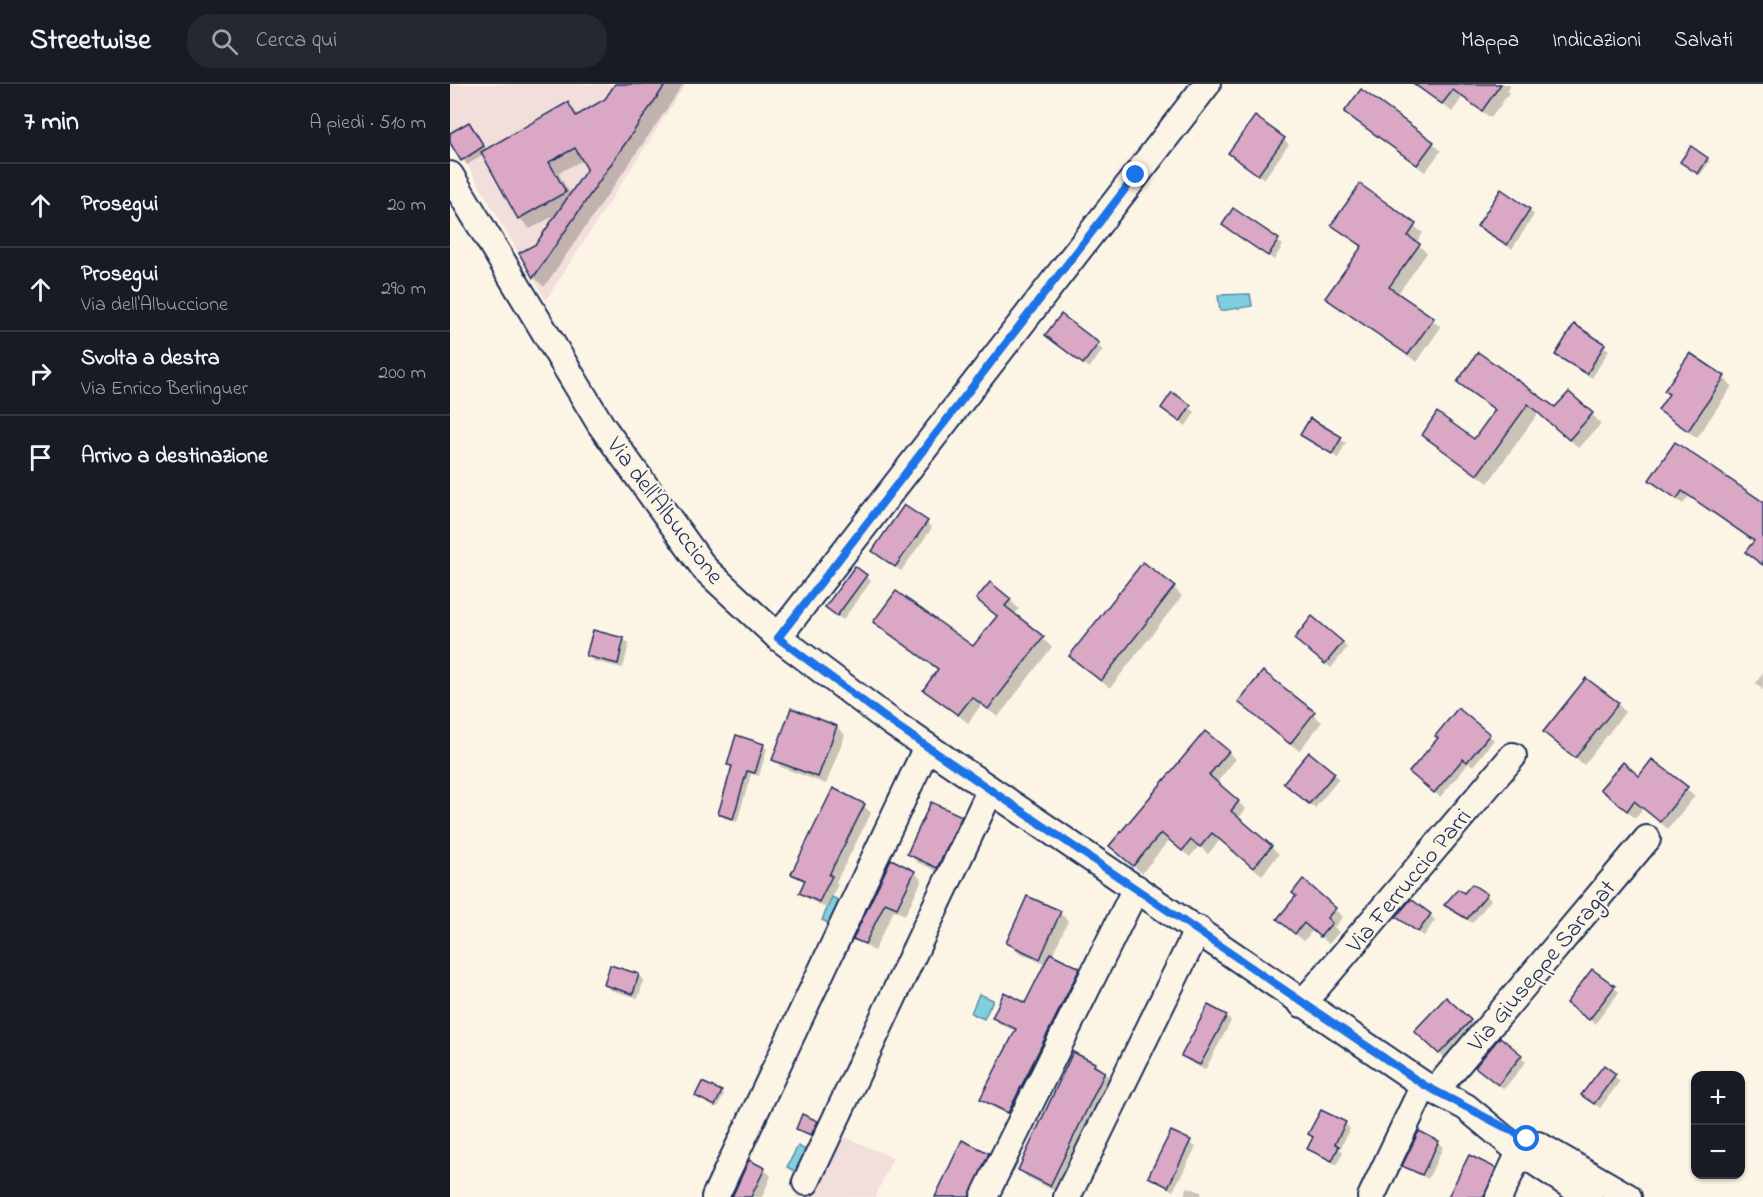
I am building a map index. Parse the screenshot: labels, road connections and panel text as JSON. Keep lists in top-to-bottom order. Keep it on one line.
{"streets":{"street":["Via dell'Albuccione","Via Ferruccio Parri","Via Giuseppe Saragat"]},"crossings":[["Via dell'Albuccione","Via Ferruccio Parri"],["Via dell'Albuccione","Via Giuseppe Saragat"]],"page":{"header":"Streetwise","search":"Cerca qui","nav":["Mappa","Indicazioni","Salvati"],"heading":["7 min","A piedi · 510 m"],"list":[["Prosegui","20 m"],["Prosegui","Via dell'Albuccione","290 m"],["Svolta a destra","Via Enrico Berlinguer","200 m"],"Arrivo a destinazione"],"map_buttons":["+","−"]}}
